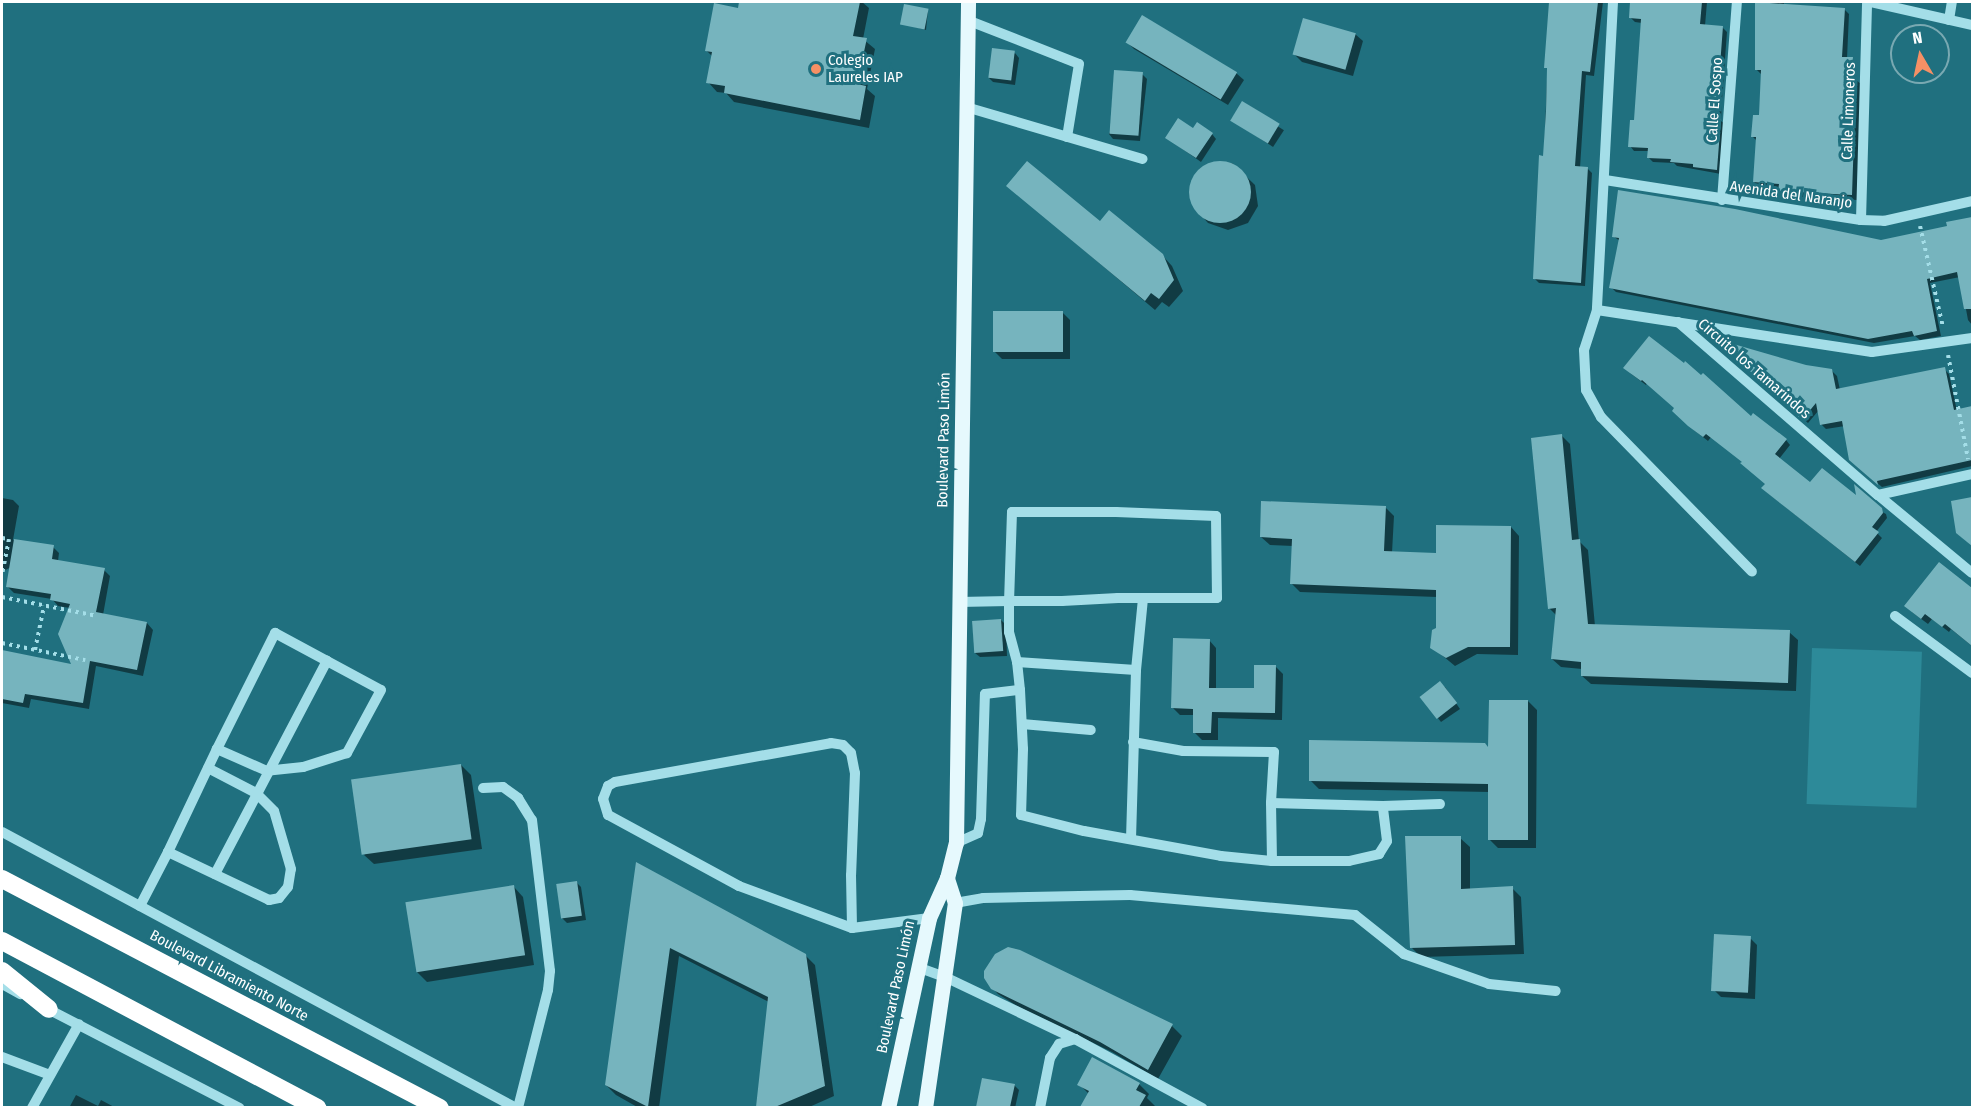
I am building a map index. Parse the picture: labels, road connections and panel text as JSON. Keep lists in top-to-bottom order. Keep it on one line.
{"streets":{"highway":["Boulevard Libramiento Norte"],"main road":["Boulevard Paso Limón"],"street":["Calle El Sospo","Calle Limoneros","Avenida del Naranjo","Circuito los Tamarindos"]},"crossings":[["Calle El Sospo","Avenida del Naranjo"],["Calle Limoneros","Avenida del Naranjo"]],"places":["Colegio Laureles IAP"],"north":"top"}
